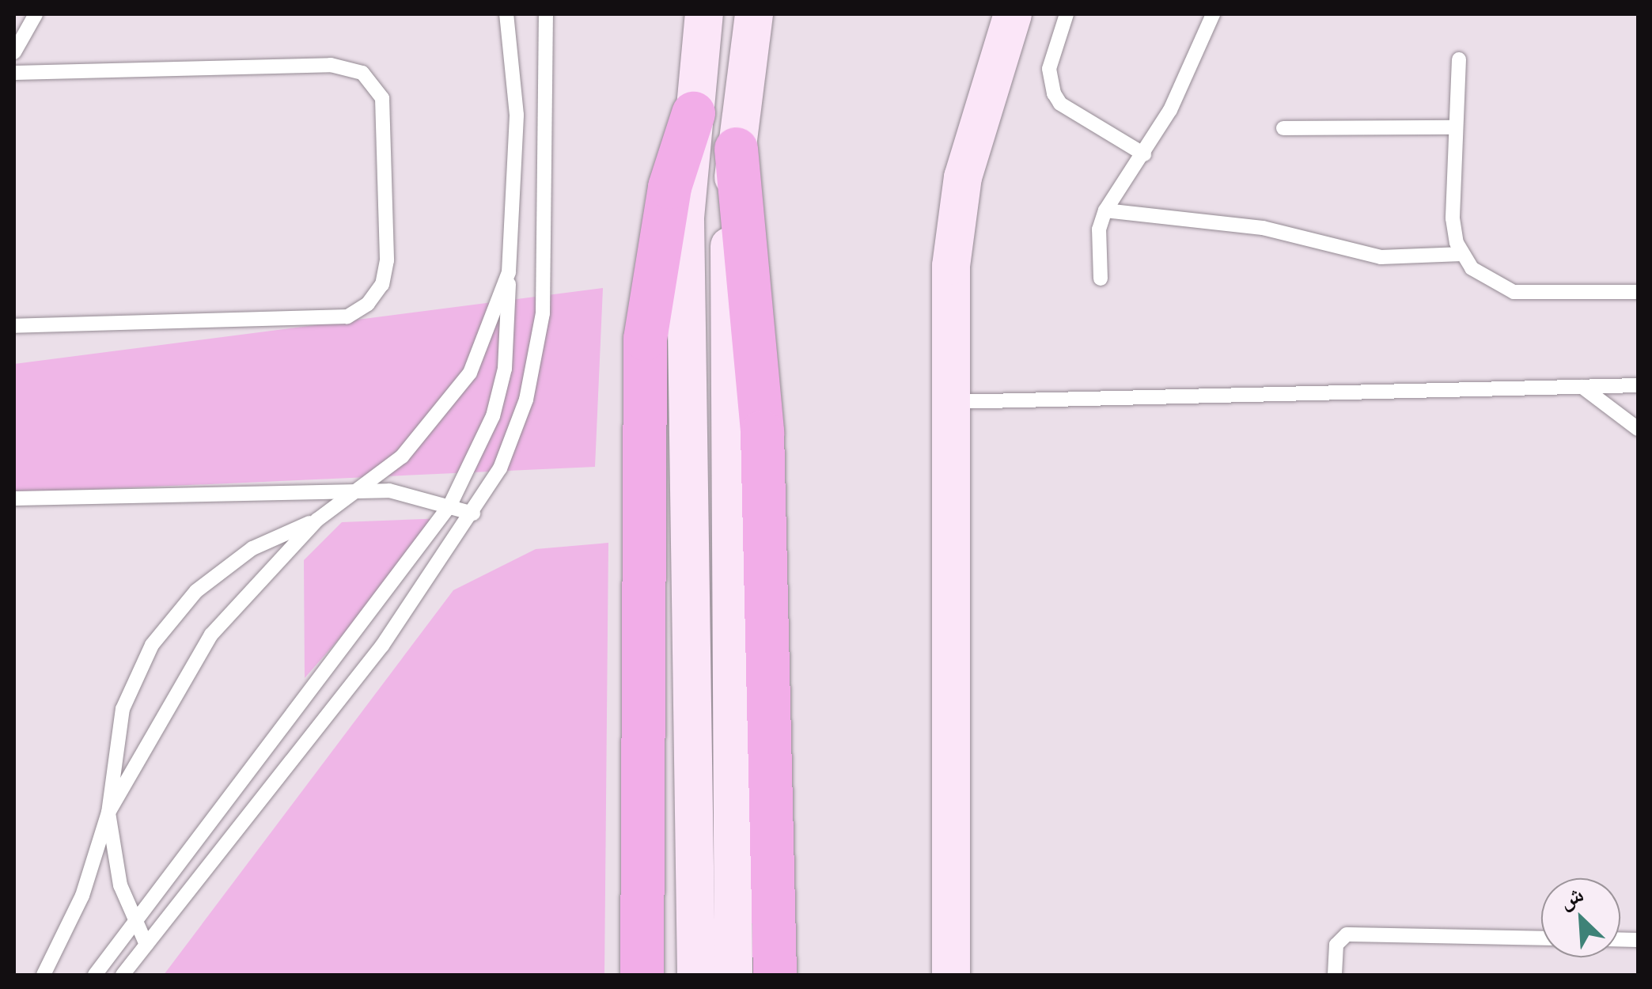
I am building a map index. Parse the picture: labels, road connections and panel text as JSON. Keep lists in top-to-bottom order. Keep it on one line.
{"north":"top left"}
